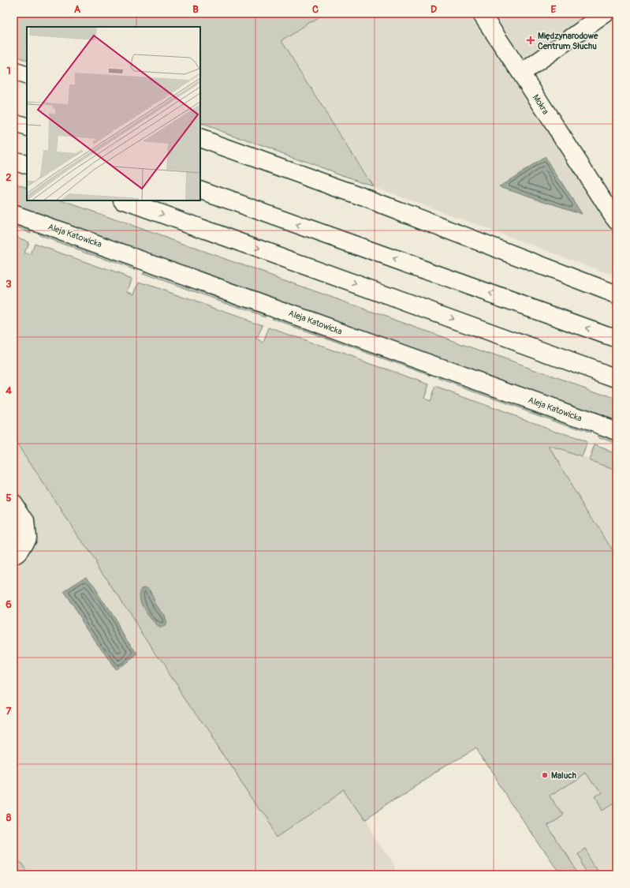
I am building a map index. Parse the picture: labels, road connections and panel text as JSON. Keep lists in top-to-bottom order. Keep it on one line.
{"streets":{"main road":["Mokra","Aleja Katowicka"]},"places":{"health":["Międzynarodowe Centrum Słuchu"],"other":["Maluch"]},"grid":{"columns":["A","B","C","D","E"],"rows":["1","2","3","4","5","6","7","8"]}}
